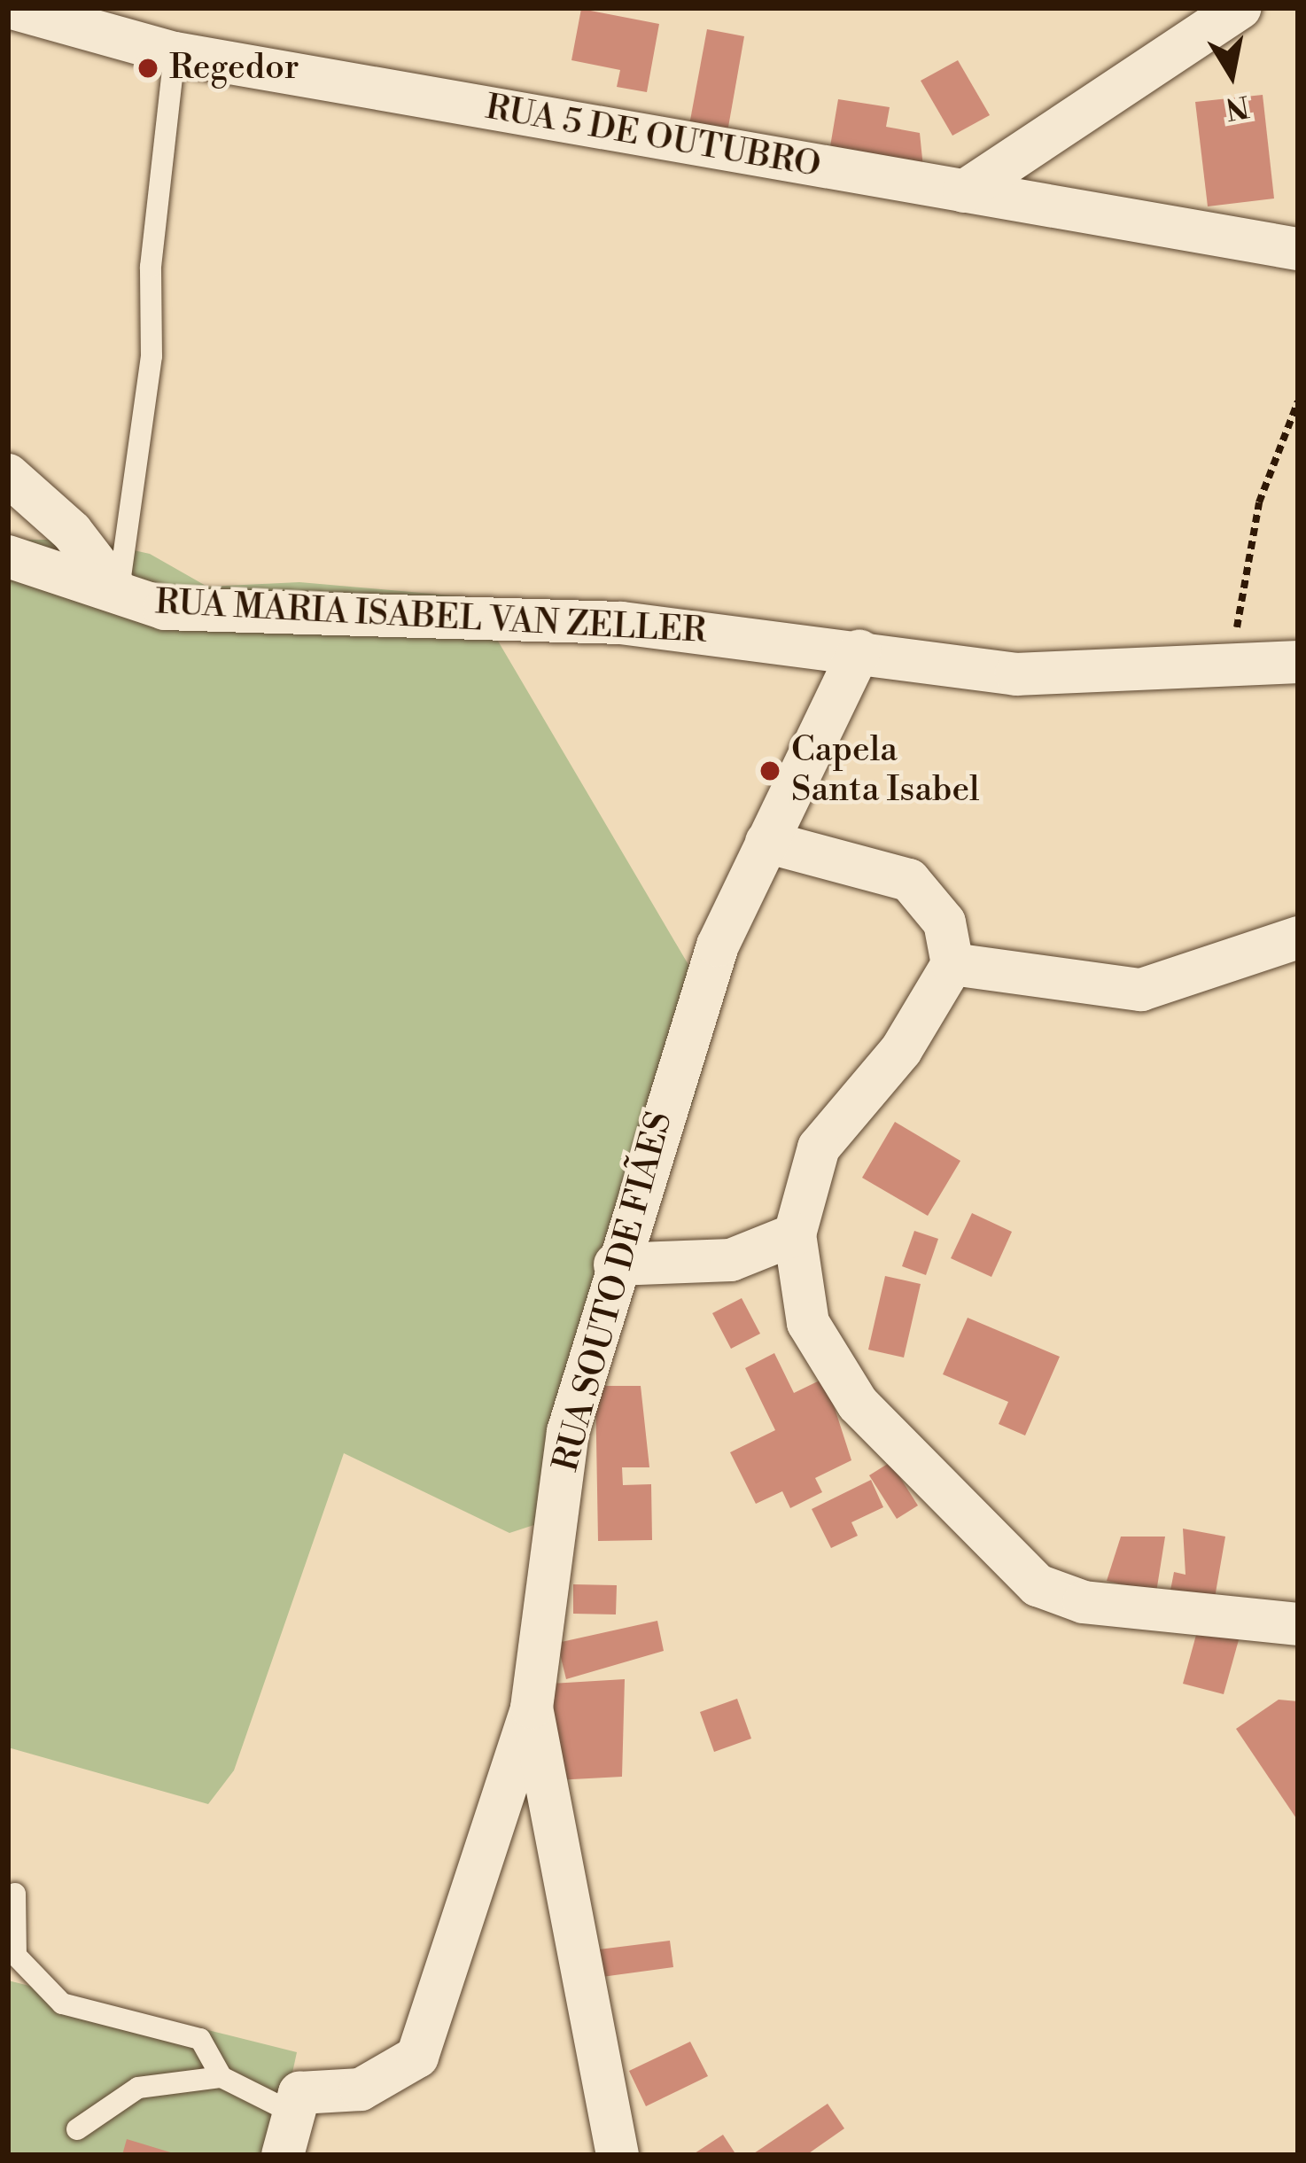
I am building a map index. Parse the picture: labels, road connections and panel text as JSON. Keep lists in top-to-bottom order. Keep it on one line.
{"streets":{"street":["RUA 5 DE OUTUBRO","RUA MARIA ISABEL VAN ZELLER","RUA SOUTO DE FIÃES"]},"crossings":[["RUA MARIA ISABEL VAN ZELLER","RUA SOUTO DE FIÃES"]],"places":["Regedor","Capela Santa Isabel"],"north":"bottom"}
